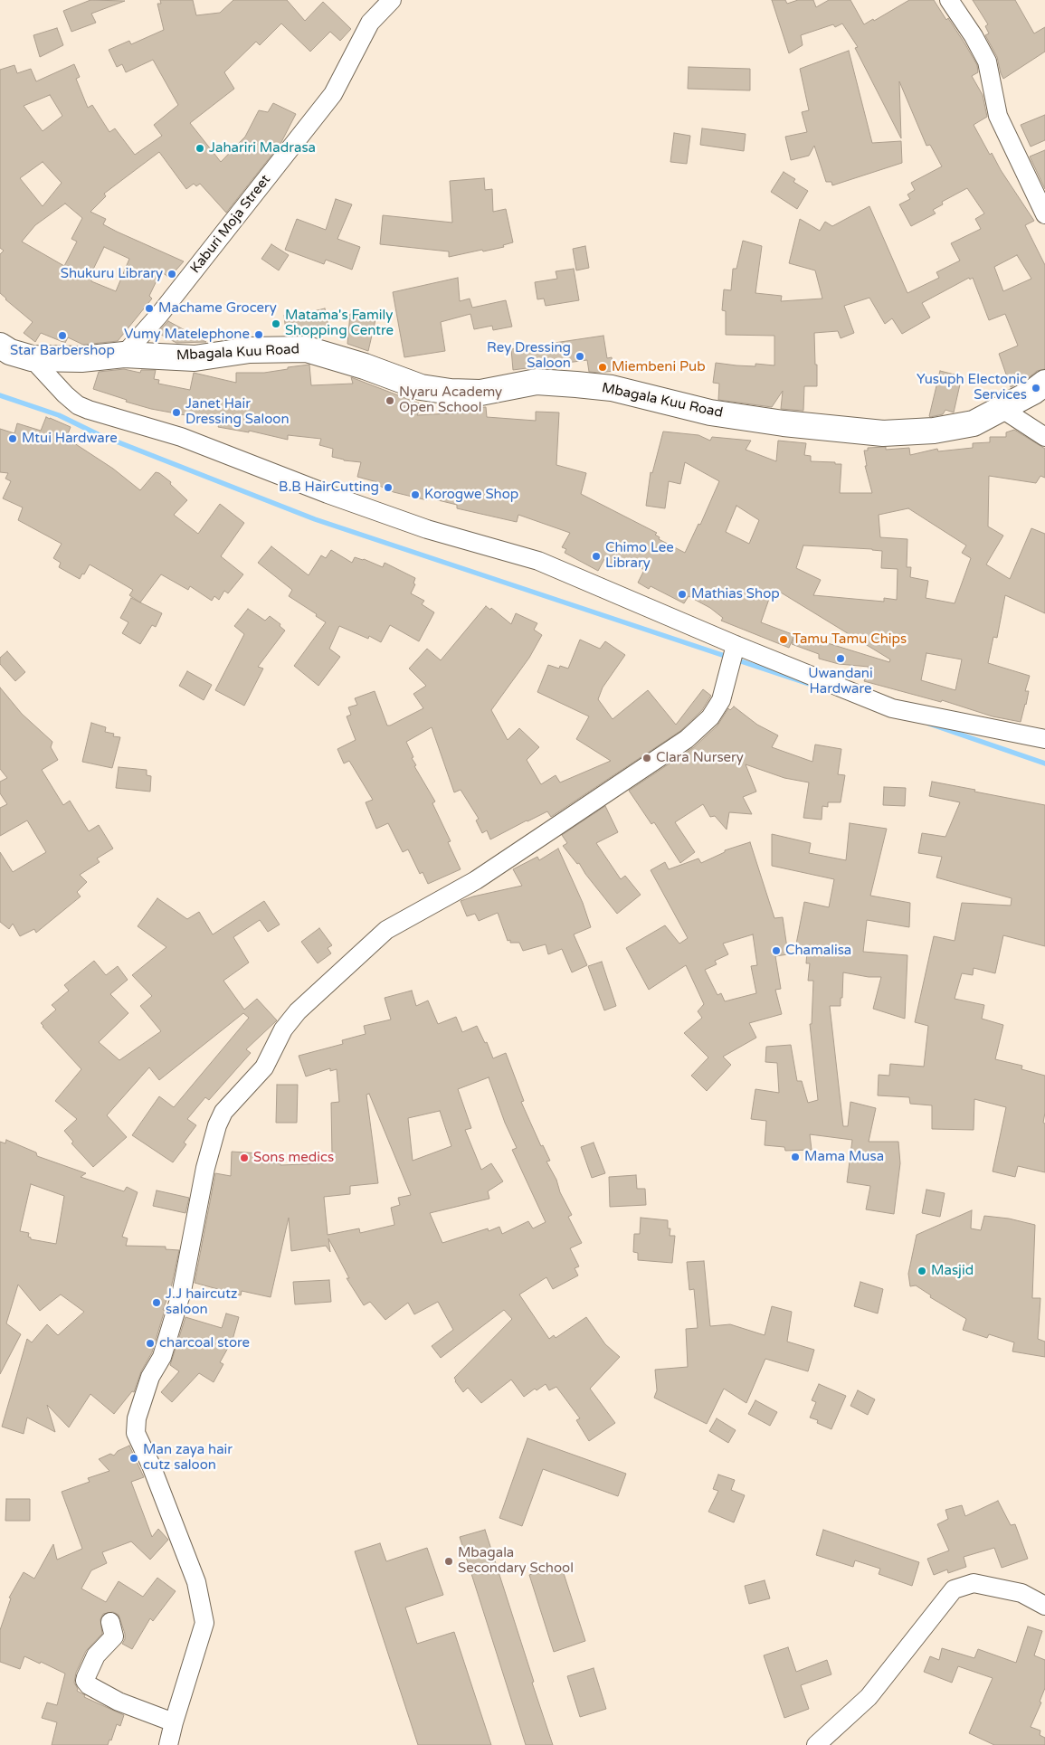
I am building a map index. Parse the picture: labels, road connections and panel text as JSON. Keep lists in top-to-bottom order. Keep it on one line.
{"streets":{"street":["Kaburi Moja Street","Mbagala Kuu Road"]},"crossings":[["Kaburi Moja Street","Mbagala Kuu Road"]],"places":["Jahariri Madrasa","Shukuru Library","Machame Grocery","Matama's Family Shopping Centre","Vumy Matelephone","Star Barbershop","Rey Dressing Saloon","Miembeni Pub","Yusuph Electonic Services","Nyaru Academy Open School","Janet Hair Dressing Saloon","Mtui Hardware","B.B HairCutting","Korogwe Shop","Chimo Lee Library","Mathias Shop","Tamu Tamu Chips","Uwandani Hardware","Clara Nursery","Chamalisa","Mama Musa","Sons medics","Masjid","J.J haircutz saloon","charcoal store","Man zaya hair cutz saloon","Mbagala Secondary School"]}
